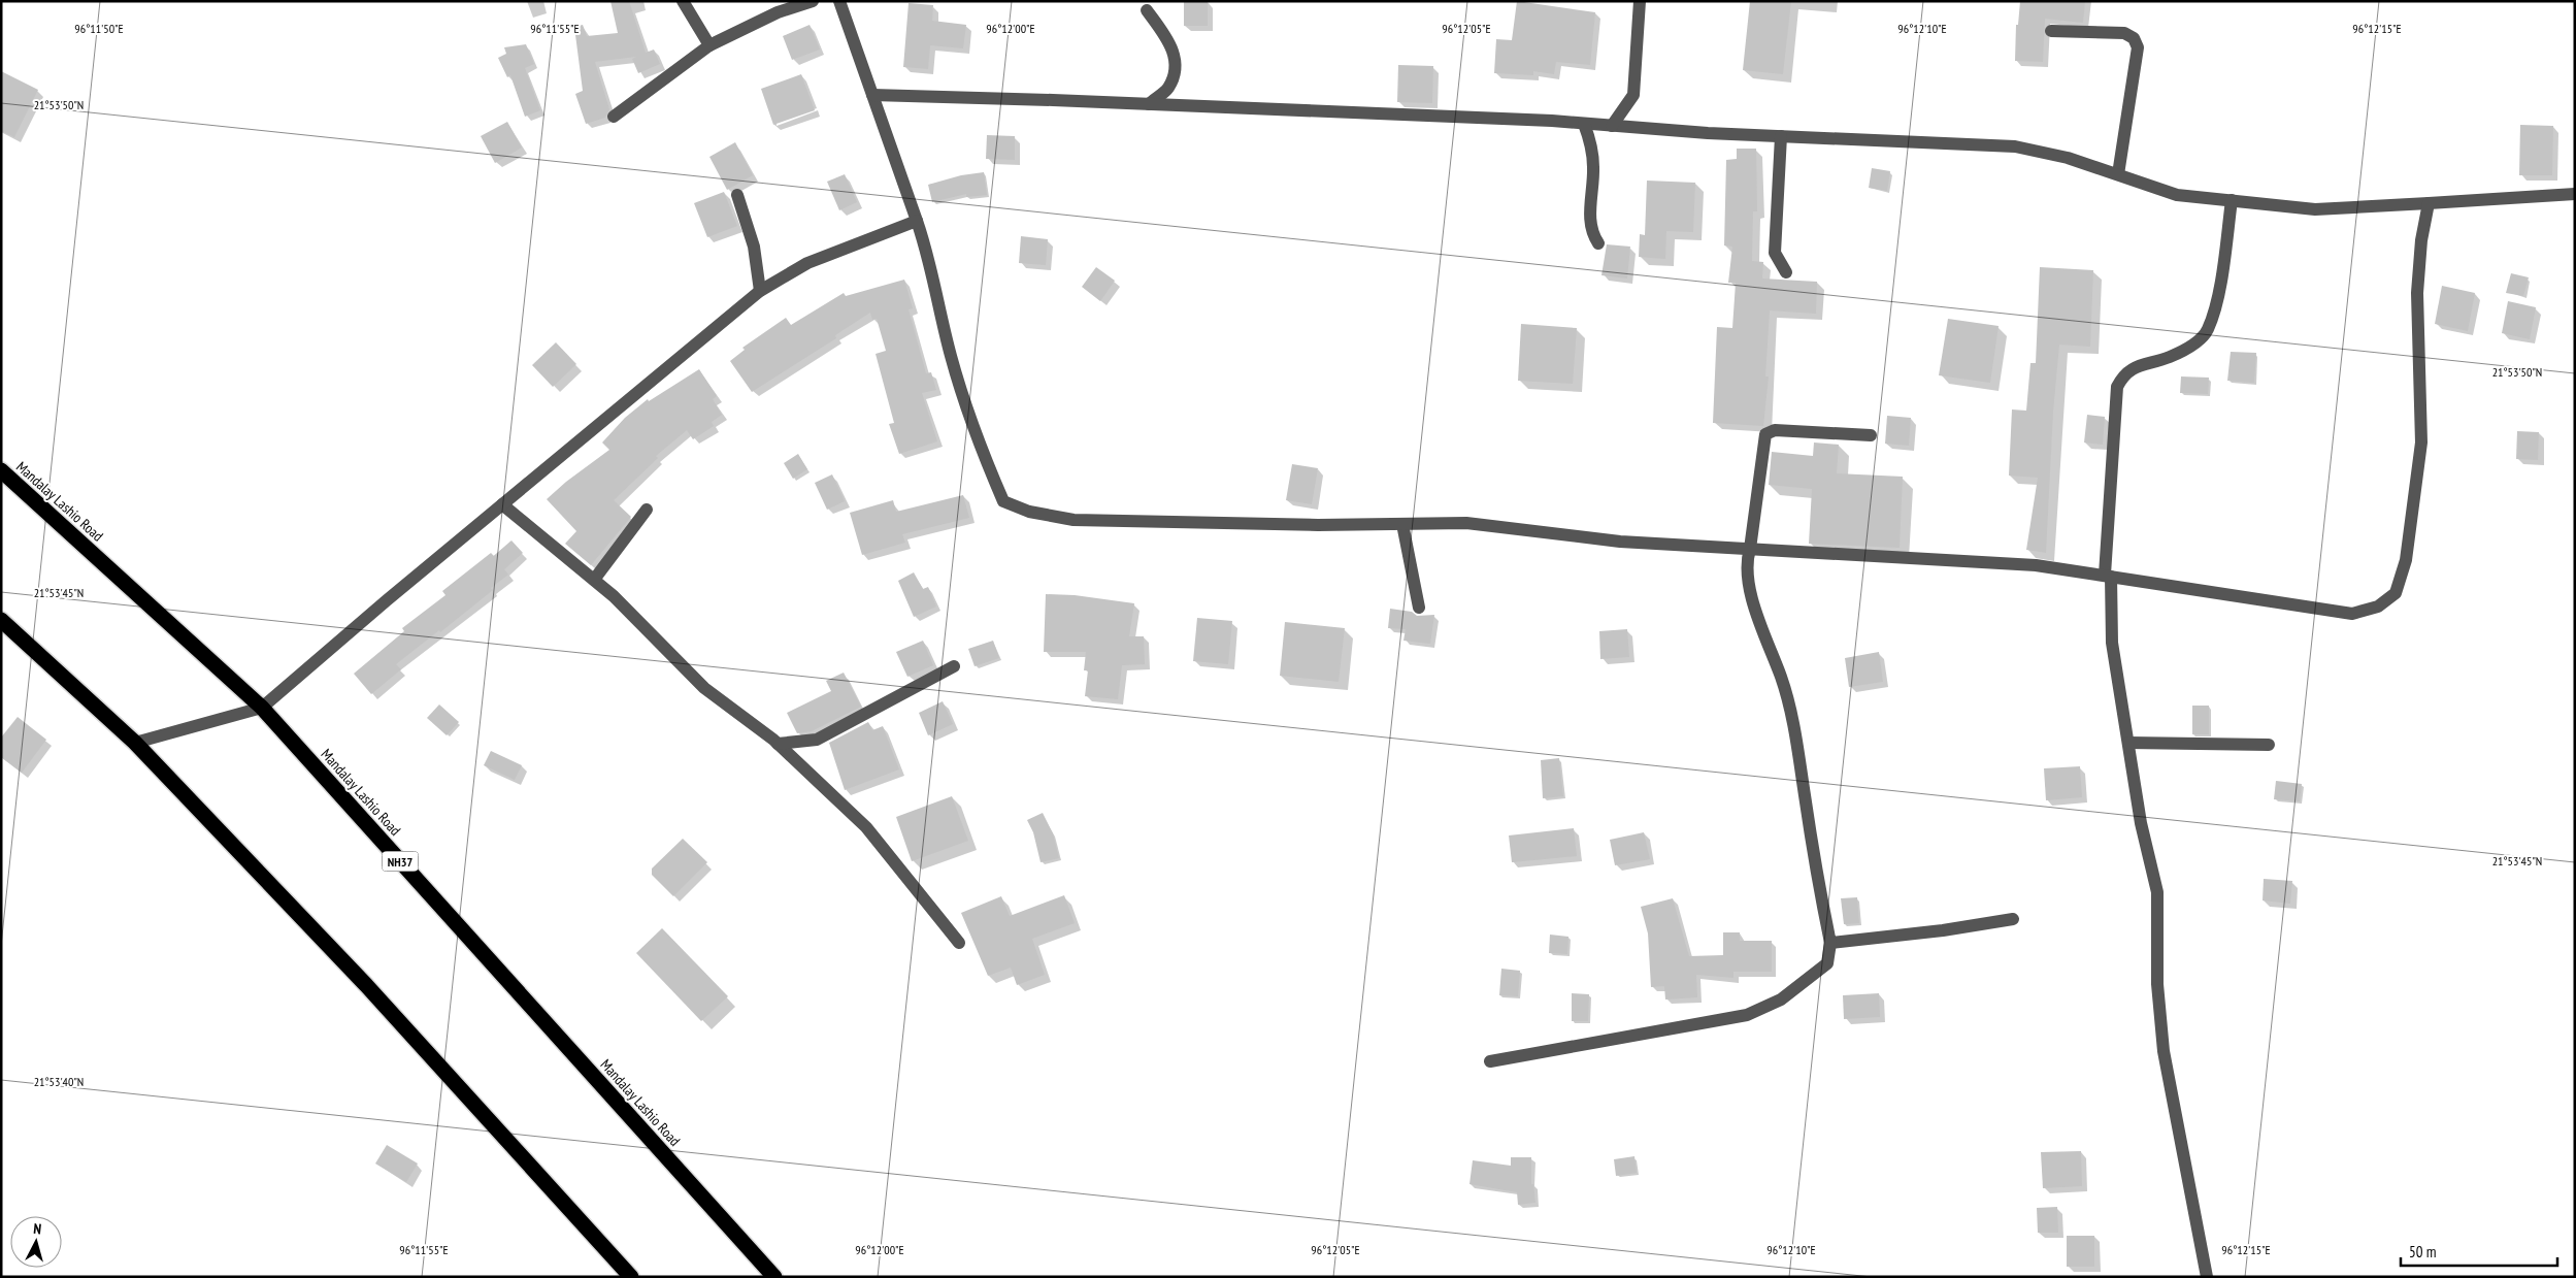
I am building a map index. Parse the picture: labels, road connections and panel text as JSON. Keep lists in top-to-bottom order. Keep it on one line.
{"streets":{"highway":["Mandalay Lashio Road","NH37"]},"scale_bar":"50 m","north":"top","coordinates":["96°11'50\"E","96°11'55\"E","96°12'00\"E","96°12'05\"E","96°12'10\"E","96°12'15\"E","21°53'50\"N","21°53'45\"N","21°53'40\"N"]}
